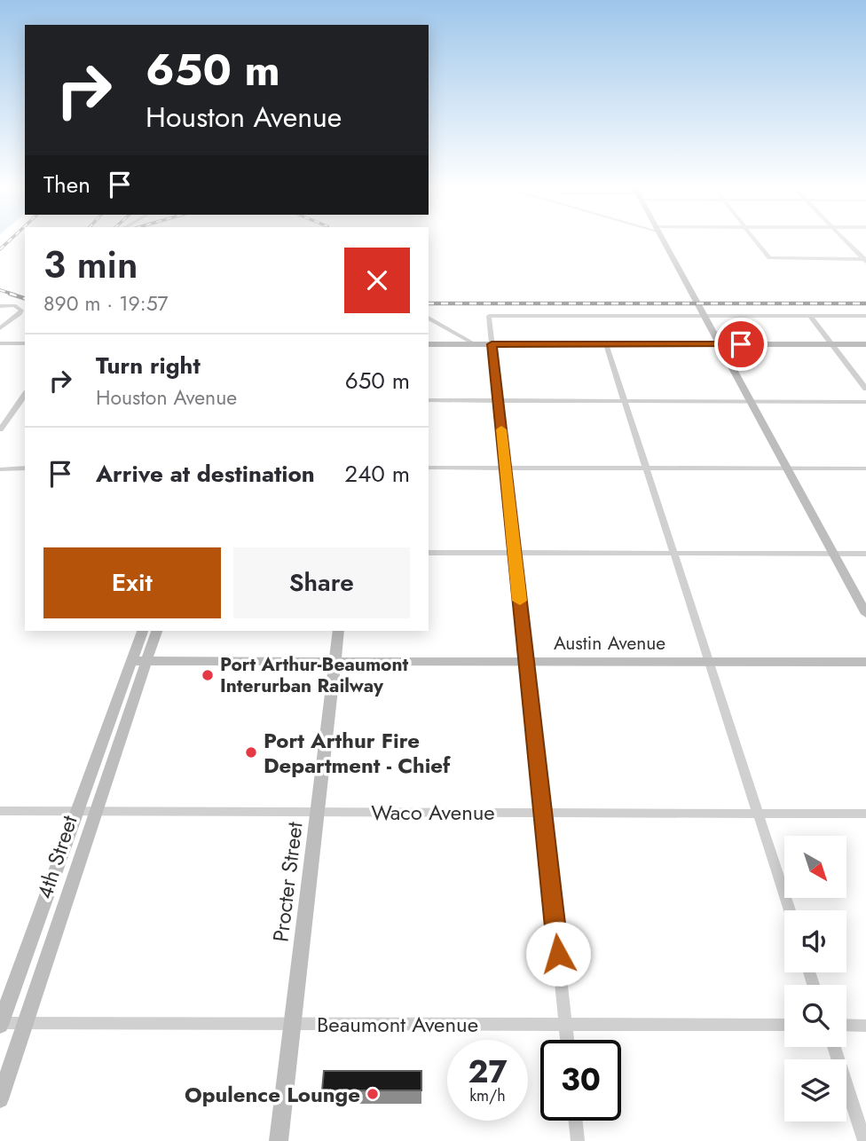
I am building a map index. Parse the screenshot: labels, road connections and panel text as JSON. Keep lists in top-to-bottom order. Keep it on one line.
{"streets":{"street":["Austin Avenue","Waco Avenue","4th Street","Procter Street","Beaumont Avenue"]},"crossings":[["Austin Avenue","4th Street"],["Austin Avenue","Procter Street"],["Waco Avenue","4th Street"],["Waco Avenue","Procter Street"],["4th Street","Beaumont Avenue"],["Procter Street","Beaumont Avenue"]],"places":["Port Arthur-Beaumont Interurban Railway","Port Arthur Fire Department - Chief","Opulence Lounge"],"north":"bottom right","page":{"turn":["650 m","Houston Avenue"],"then":"Then","heading":["3 min","890 m · 19:57"],"list":[{"name":"Turn right","note":"Houston Avenue","value":"650 m"},{"name":"Arrive at destination","value":"240 m"}],"buttons":["Exit","Share"],"speed":"27 km/h","limit":"30"}}
